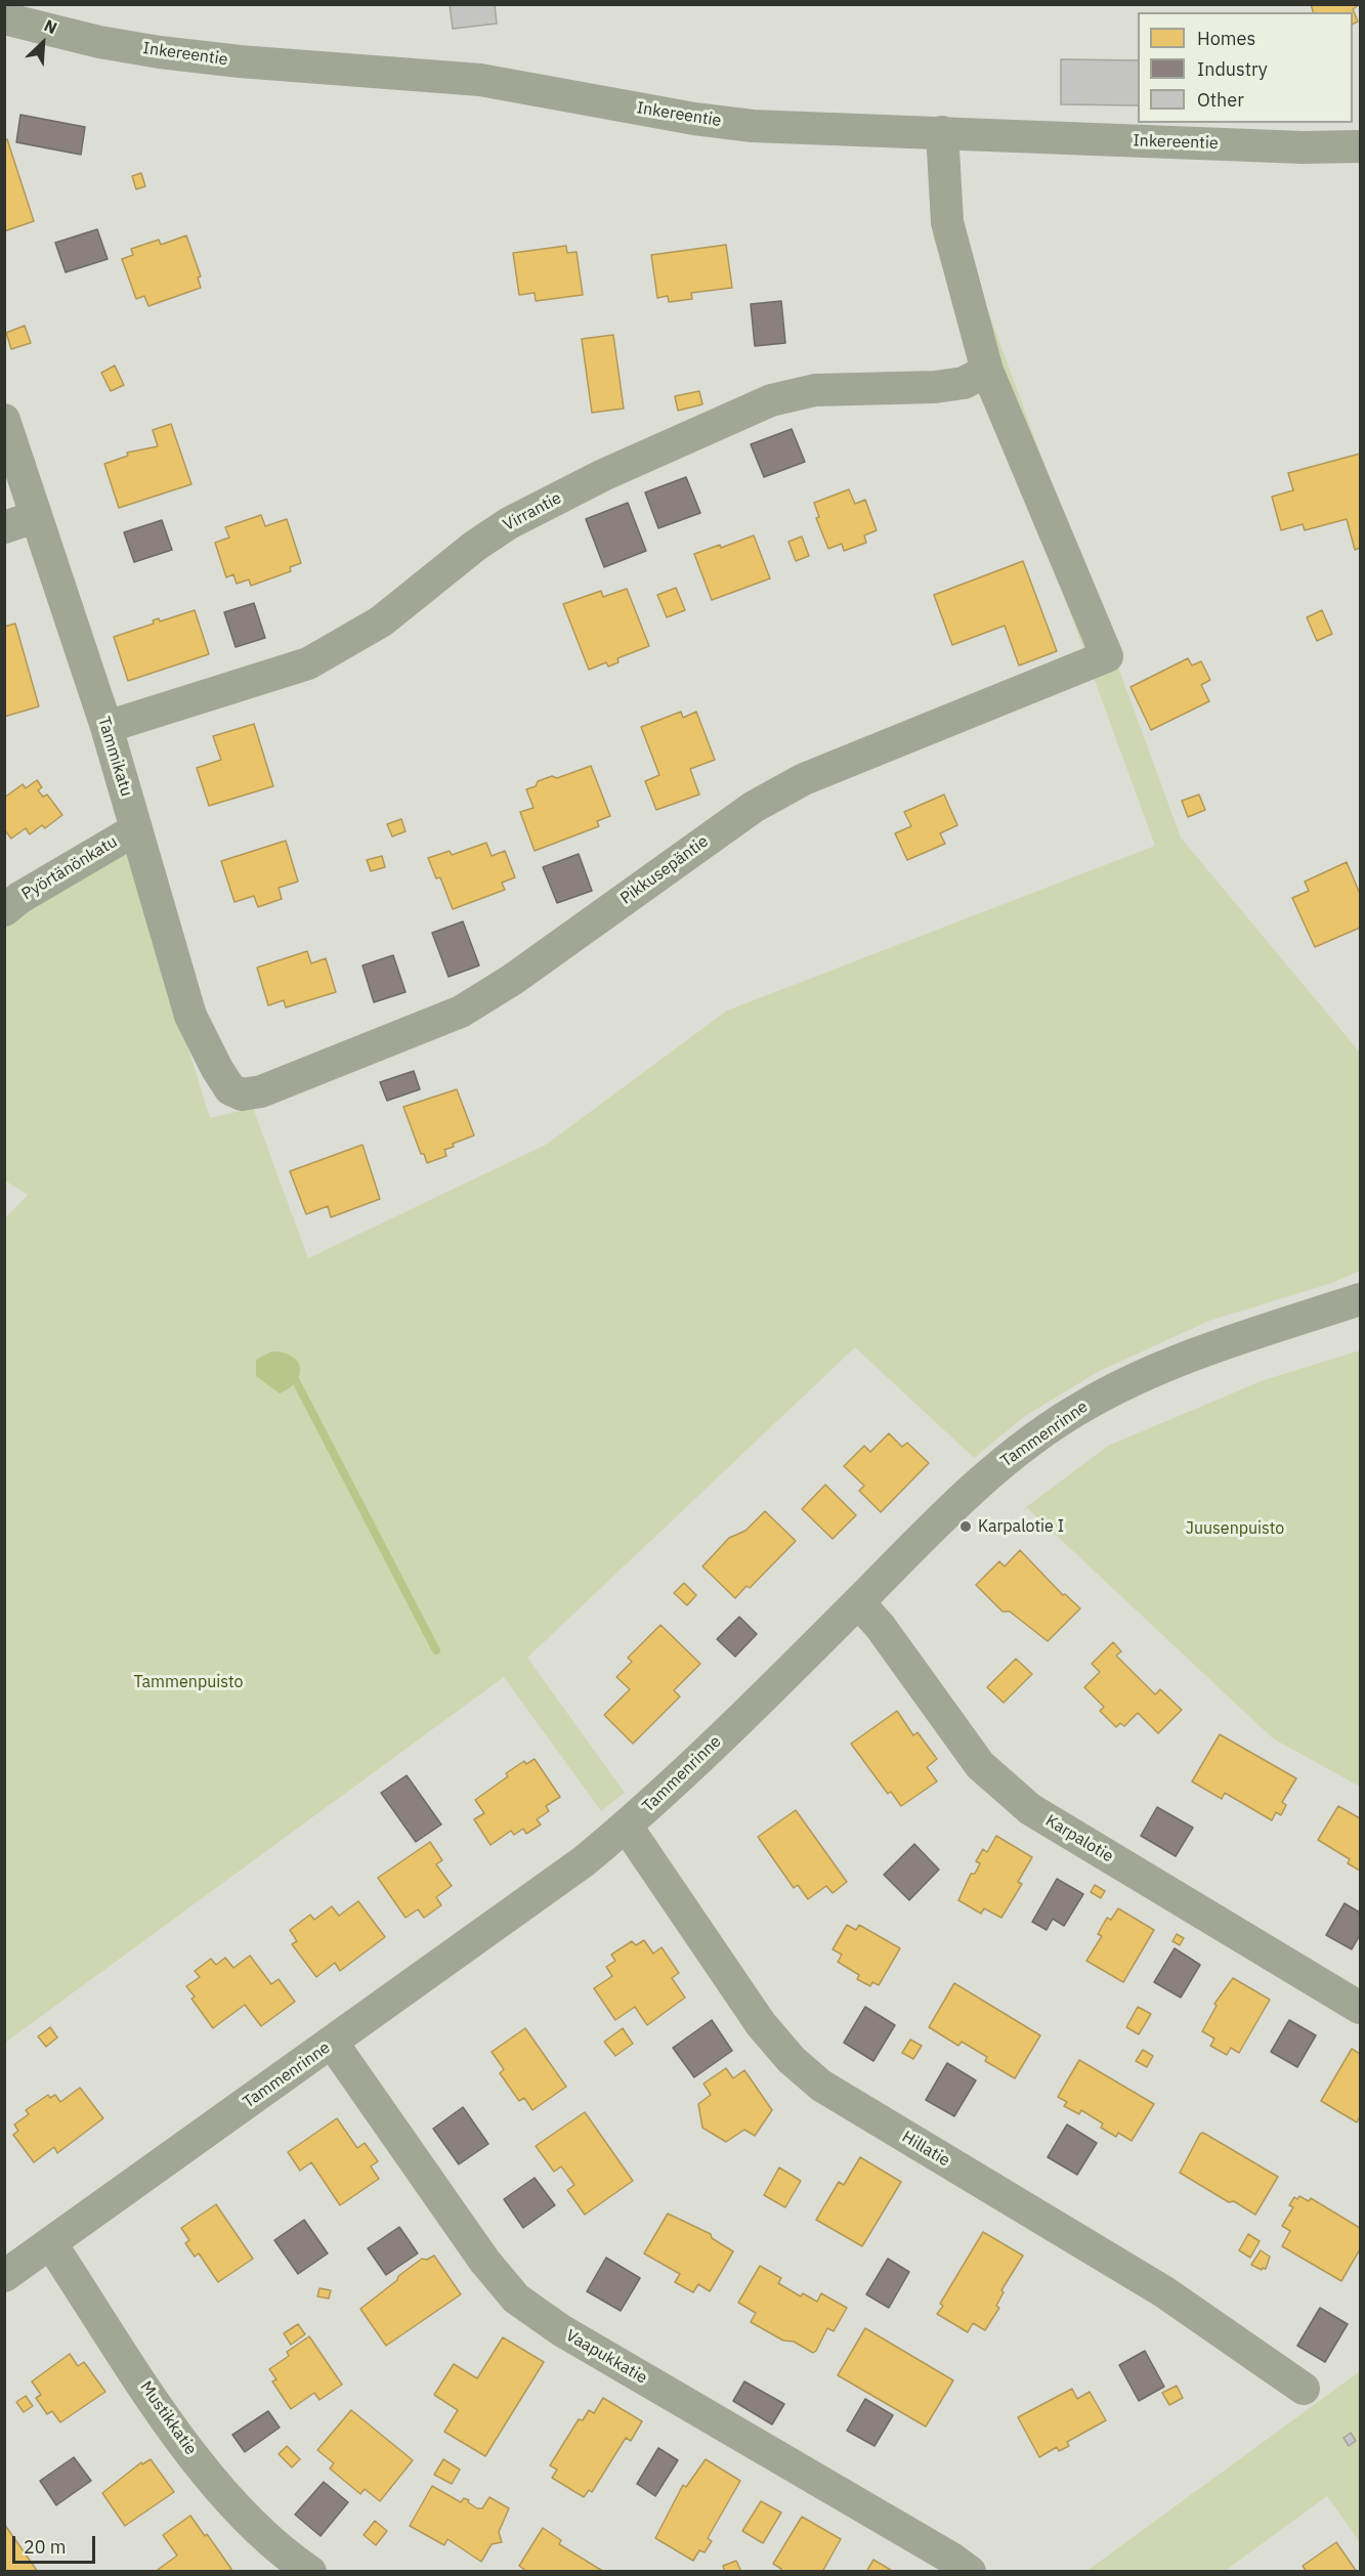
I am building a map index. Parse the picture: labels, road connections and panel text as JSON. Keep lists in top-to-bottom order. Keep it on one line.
{"streets":{"street":["Inkereentie","Virrantie","Tammikatu","Pyörtänönkatu","Pikkusepäntie","Tammenrinne","Karpalotie","Hillatie","Vaapukkatie","Mustikkatie"]},"crossings":[["Virrantie","Tammikatu"],["Virrantie","Pikkusepäntie"],["Tammikatu","Pyörtänönkatu"],["Tammikatu","Pikkusepäntie"],["Tammenrinne","Karpalotie"],["Tammenrinne","Hillatie"],["Tammenrinne","Vaapukkatie"],["Tammenrinne","Mustikkatie"]],"parks":["Juusenpuisto","Tammenpuisto"],"places":["Karpalotie I"],"legend":["Homes","Industry","Other"],"scale_bar":"20 m","north":"top right"}
